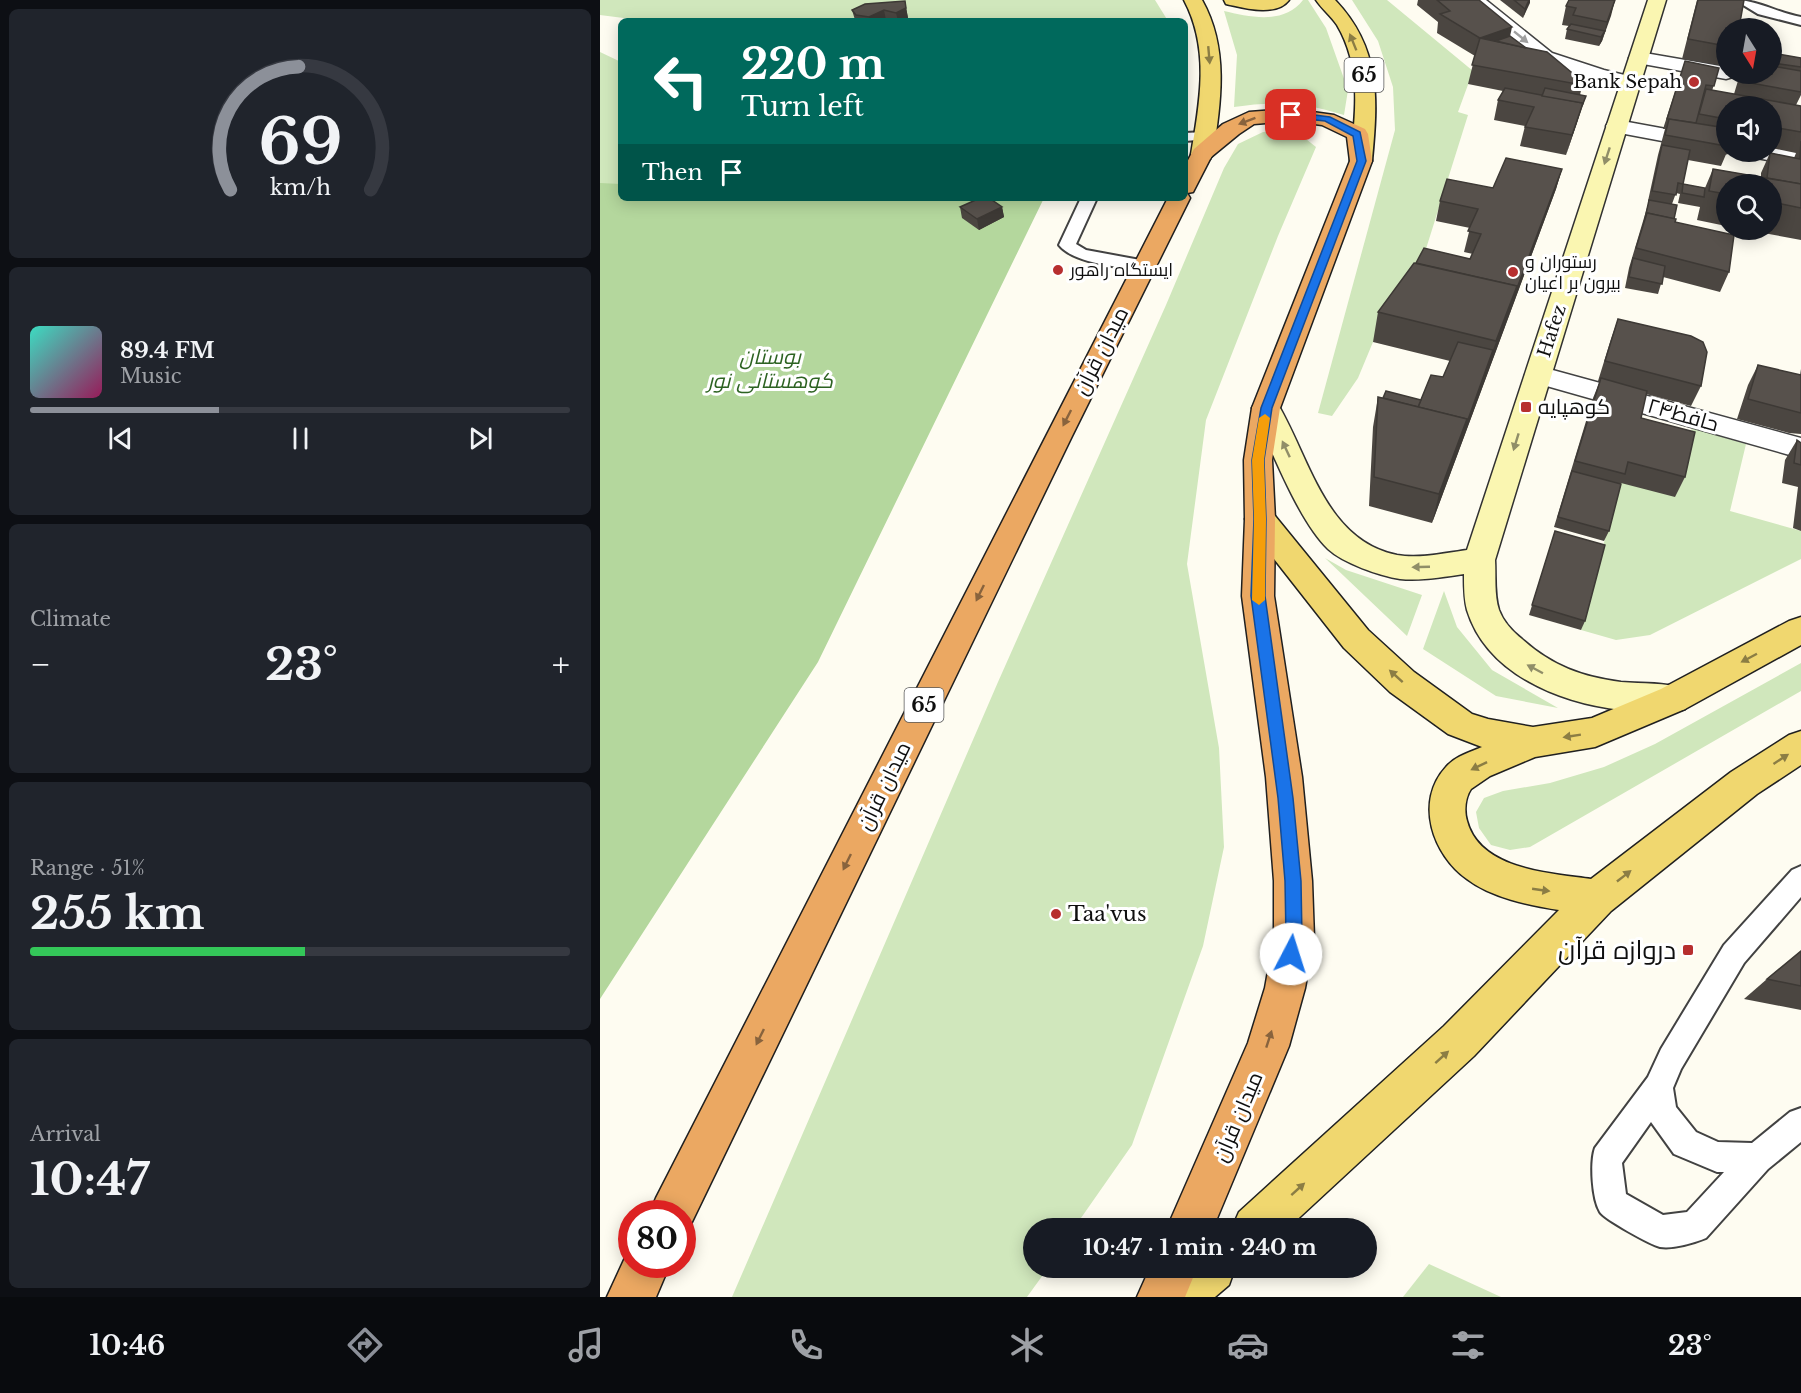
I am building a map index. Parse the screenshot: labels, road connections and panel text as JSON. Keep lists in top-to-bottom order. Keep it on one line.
{"streets":{"highway":["65","میدان قرآن"],"main road":["Hafez"],"street":["حافظ۲۴"]},"crossings":[["65","میدان قرآن"],["Hafez","حافظ۲۴"]],"one_way":["Hafez"],"parks":["بوستان کوهستانی نور"],"places":{"other":["Bank Sepah","ایستگاه راهور","رستوران و بیرون بر اعيان","Taa'vus"],"transit":["کوهپایه","دروازه قرآن"]},"north":"bottom","page":{"turn":["220 m","Turn left"],"then":"Then","song":["89.4 FM","Music"],"tile":["Climate",["Range · 51%","255 km"],["Arrival","10:47"]],"heat":["−","23°","+"],"limit":"80","trip":"10:47 · 1 min · 240 m","tabs":["10:46","23°"],"gauge":["69","km/h"]}}
